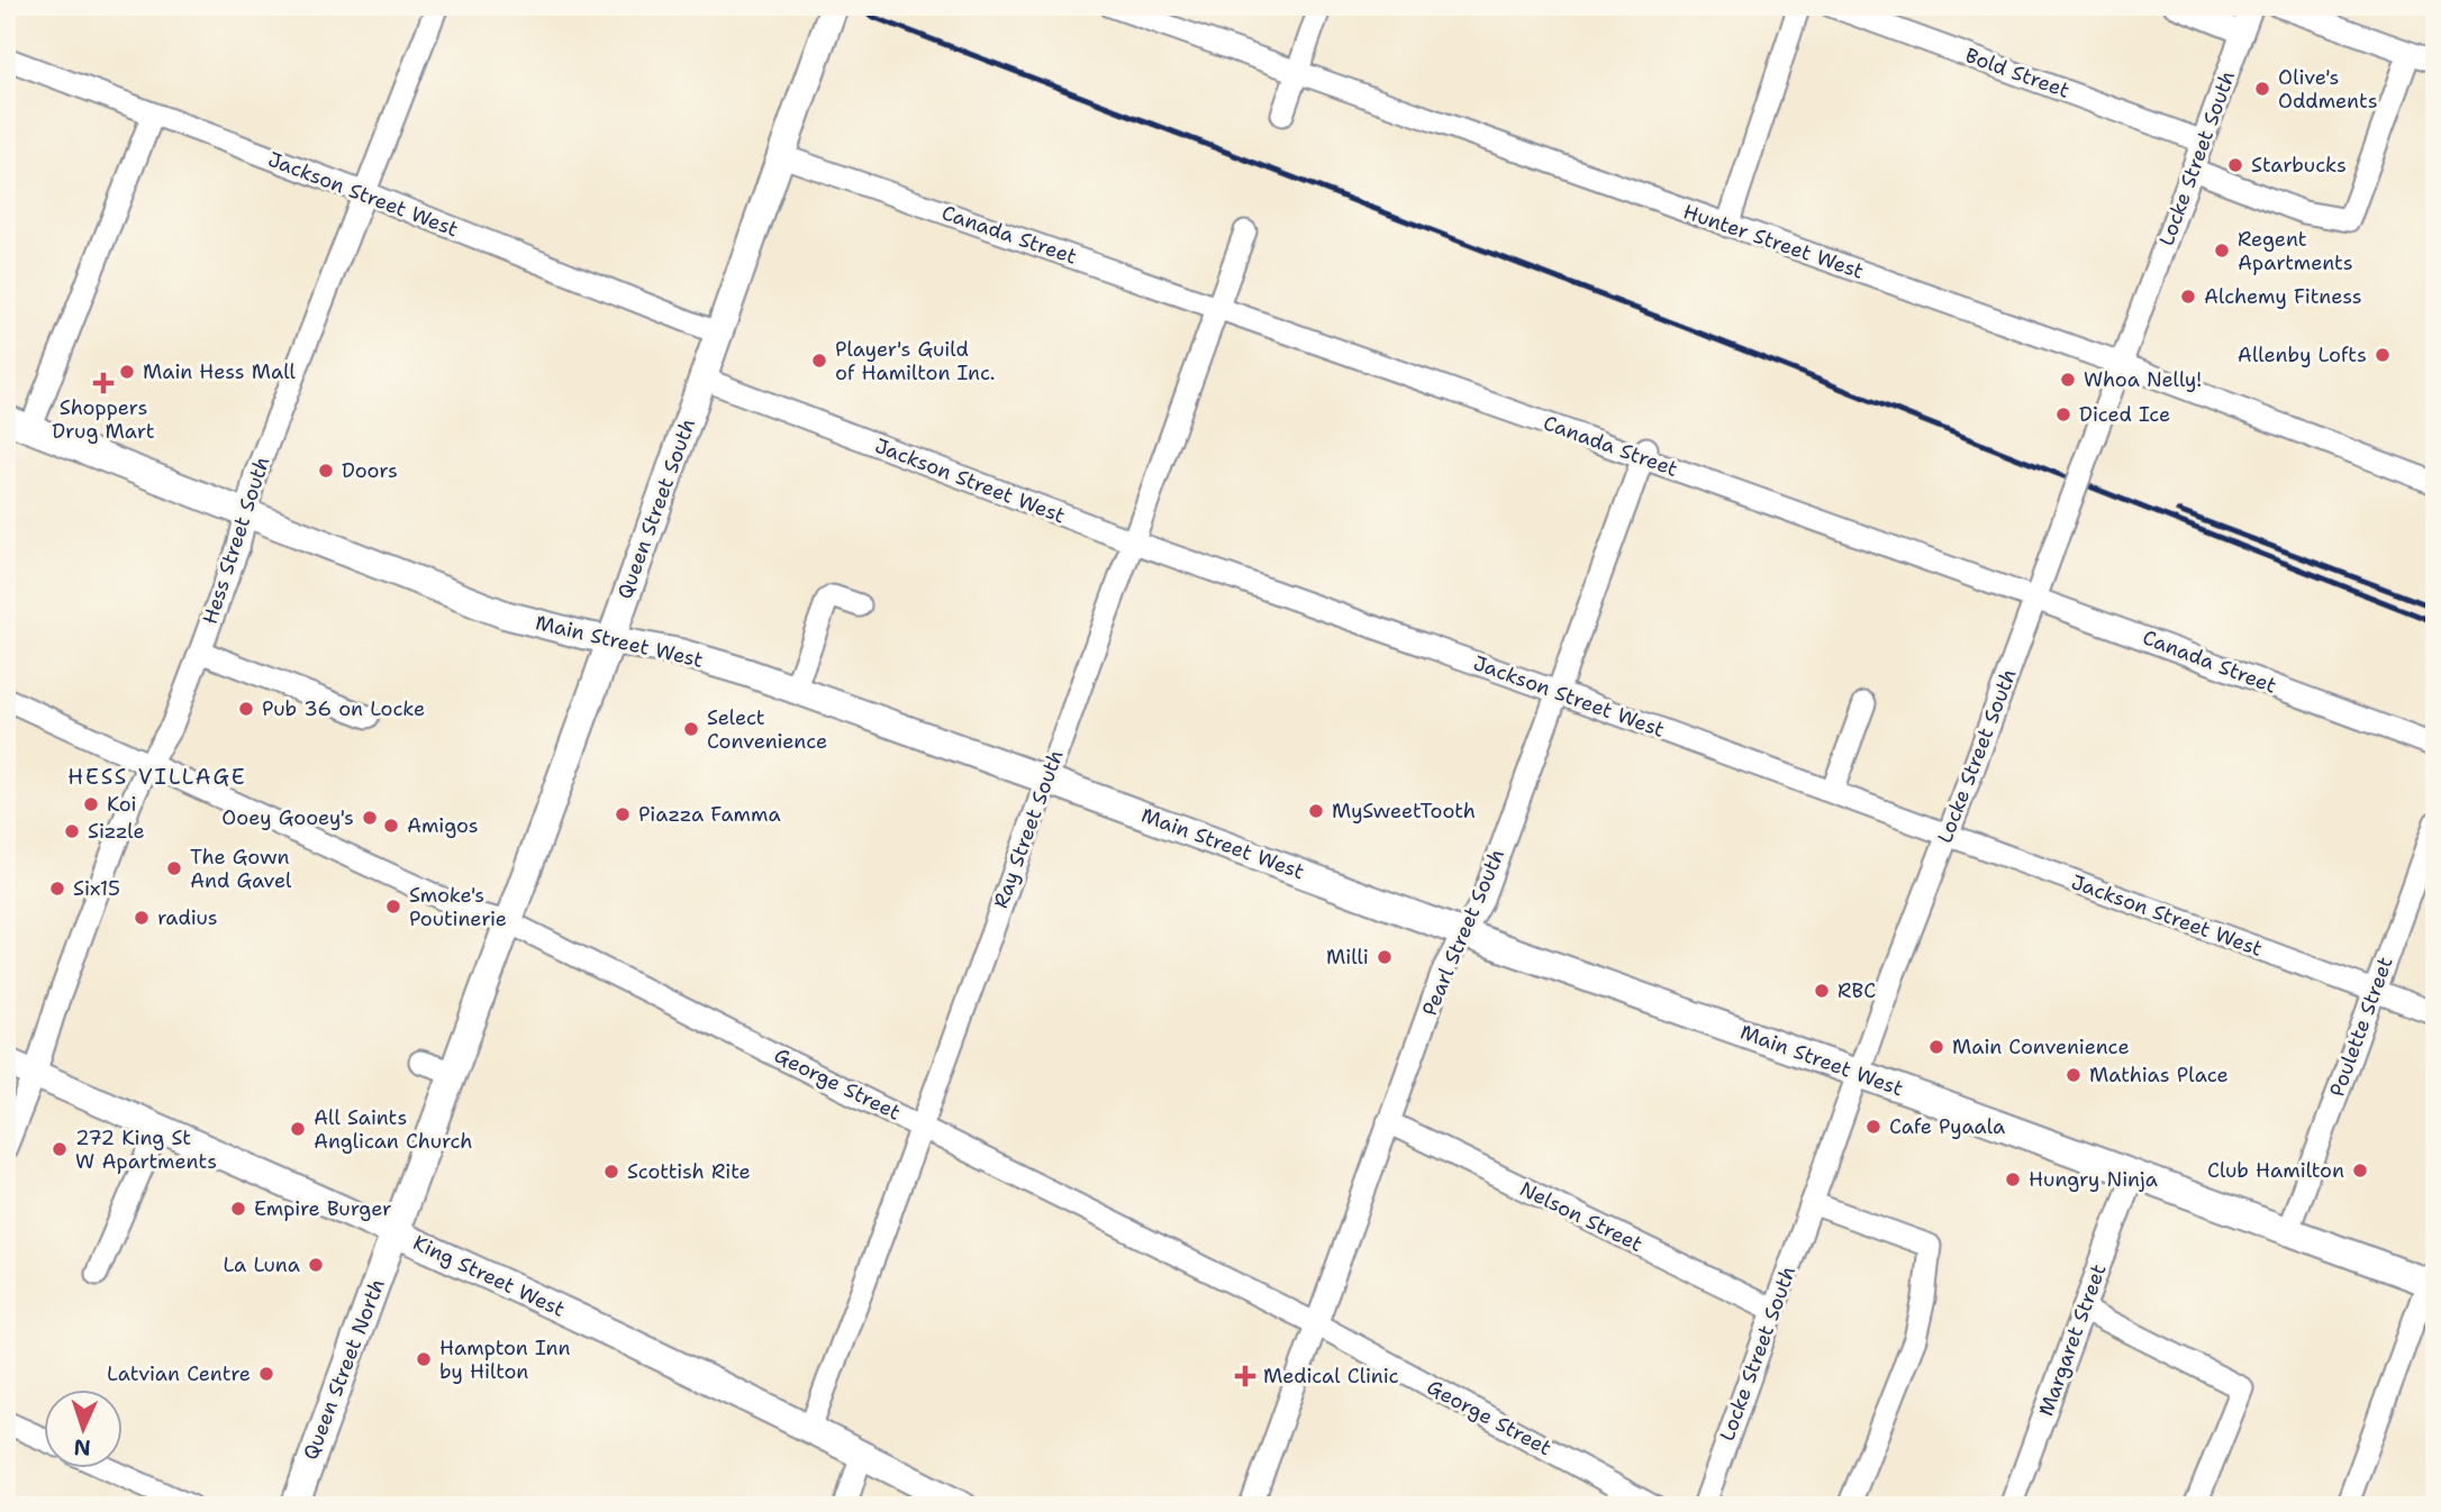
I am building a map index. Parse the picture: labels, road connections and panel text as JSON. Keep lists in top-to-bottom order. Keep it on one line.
{"streets":{"main road":["Queen Street South","Main Street West","King Street West","Queen Street North"],"street":["Bold Street","Locke Street South","Jackson Street West","Canada Street","Hunter Street West","Hess Street South","Ray Street South","Pearl Street South","Poulette Street","George Street","Nelson Street","Margaret Street"]},"crossings":[["Bold Street","Locke Street South"],["Locke Street South","Jackson Street West"],["Locke Street South","Canada Street"],["Locke Street South","Hunter Street West"],["Locke Street South","Main Street West"],["Locke Street South","Nelson Street"],["Jackson Street West","Queen Street South"],["Jackson Street West","Hess Street South"],["Jackson Street West","Ray Street South"],["Jackson Street West","Pearl Street South"],["Jackson Street West","Poulette Street"],["Canada Street","Queen Street South"],["Canada Street","Ray Street South"],["Canada Street","Pearl Street South"],["Queen Street South","Main Street West"],["Queen Street South","George Street"],["Queen Street South","King Street West"],["Queen Street South","Queen Street North"],["Hess Street South","Main Street West"],["Hess Street South","George Street"],["Hess Street South","King Street West"],["Main Street West","Ray Street South"],["Main Street West","Pearl Street South"],["Main Street West","Poulette Street"],["Main Street West","Margaret Street"],["Ray Street South","George Street"],["Ray Street South","King Street West"],["Pearl Street South","George Street"],["Pearl Street South","Nelson Street"],["King Street West","Queen Street North"]],"districts":["HESS VILLAGE"],"places":{"other":["Olive's Oddments","Starbucks","Regent Apartments","Alchemy Fitness","Allenby Lofts","Player's Guild of Hamilton Inc.","Main Hess Mall","Whoa Nelly!","Diced Ice","Doors","Pub 36 on Locke","Select Convenience","Koi","MySweetTooth","Piazza Famma","Ooey Gooey's","Amigos","Sizzle","The Gown And Gavel","Six15","Smoke's Poutinerie","radius","Milli","RBC","Main Convenience","Mathias Place","Cafe Pyaala","All Saints Anglican Church","272 King St W Apartments","Club Hamilton","Scottish Rite","Hungry Ninja","Empire Burger","La Luna","Hampton Inn by Hilton","Latvian Centre"],"health":["Shoppers Drug Mart","Medical Clinic"]},"north":"bottom"}
